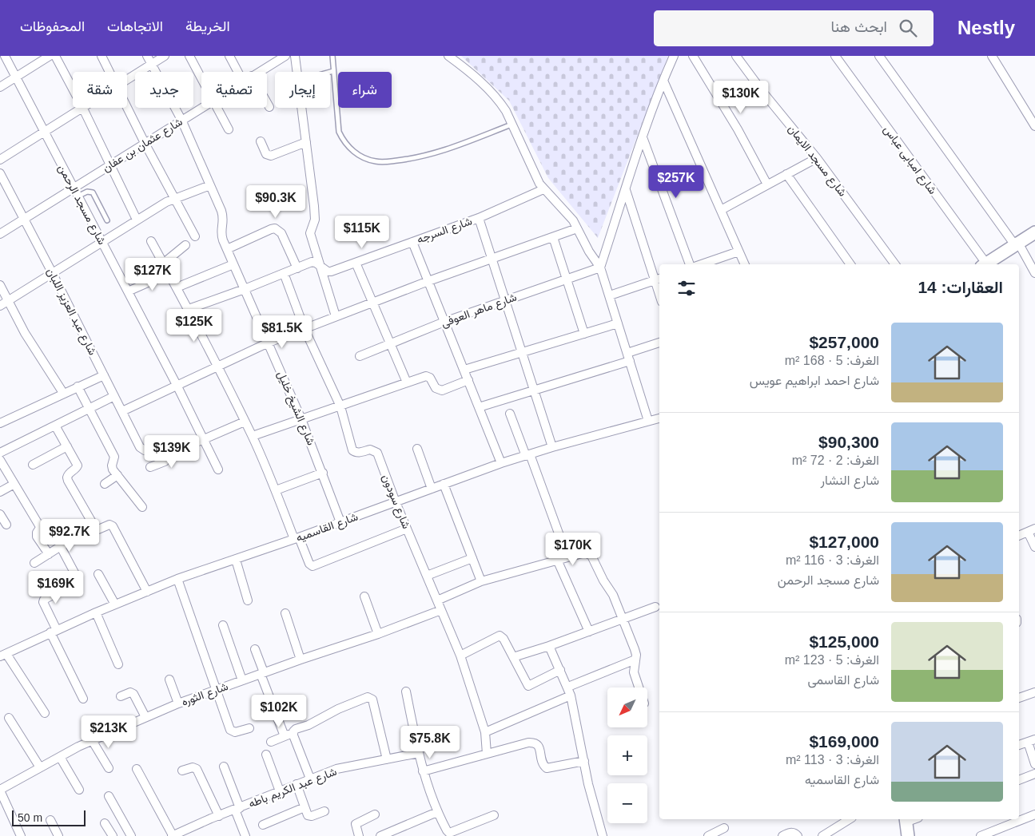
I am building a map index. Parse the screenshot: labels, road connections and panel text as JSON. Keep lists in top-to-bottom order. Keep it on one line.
{"streets":{"street":["شارع عثمان بن عفان","شارع امبابى عباس","شارع مسجد الايمان","شارع مسجد الرحمن","شارع السرجه","شارع ماهر العوفى","شارع عبد العزيز اللبان","شارع الشيخ خليل","شارع سودون","شارع القاسميه","شارع الثوره","شارع عبد الكريم باطه"]},"crossings":[["شارع عثمان بن عفان","شارع مسجد الرحمن"],["شارع عثمان بن عفان","شارع عبد العزيز اللبان"],["شارع عثمان بن عفان","شارع الشيخ خليل"],["شارع السرجه","شارع الشيخ خليل"],["شارع السرجه","شارع سودون"],["شارع الشيخ خليل","شارع القاسميه"],["شارع سودون","شارع القاسميه"],["شارع سودون","شارع الثوره"]],"scale_bar":"50 m","north":"bottom left","page":{"header":"Nestly","search":"ابحث هنا","nav":["الخريطة","الاتجاهات","المحفوظات"],"chip":["شراء","إيجار","تصفية","جديد","شقة"],"price":["$130K","$257K","$90.3K","$115K","$127K","$125K","$81.5K","$139K","$92.7K","$170K","$169K","$102K","$213K","$75.8K"],"heading":"العقارات: 14","list":[{"name":"$257,000","note":"الغرف: 5 · 168 m² · شارع احمد ابراهيم عويس"},{"name":"$90,300","note":"الغرف: 2 · 72 m² · شارع النشار"},{"name":"$127,000","note":"الغرف: 3 · 116 m² · شارع مسجد الرحمن"},{"name":"$125,000","note":"الغرف: 5 · 123 m² · شارع القاسمى"},{"name":"$169,000","note":"الغرف: 3 · 113 m² · شارع القاسميه"}],"map_buttons":["+","−"],"scale":"50 m"}}
